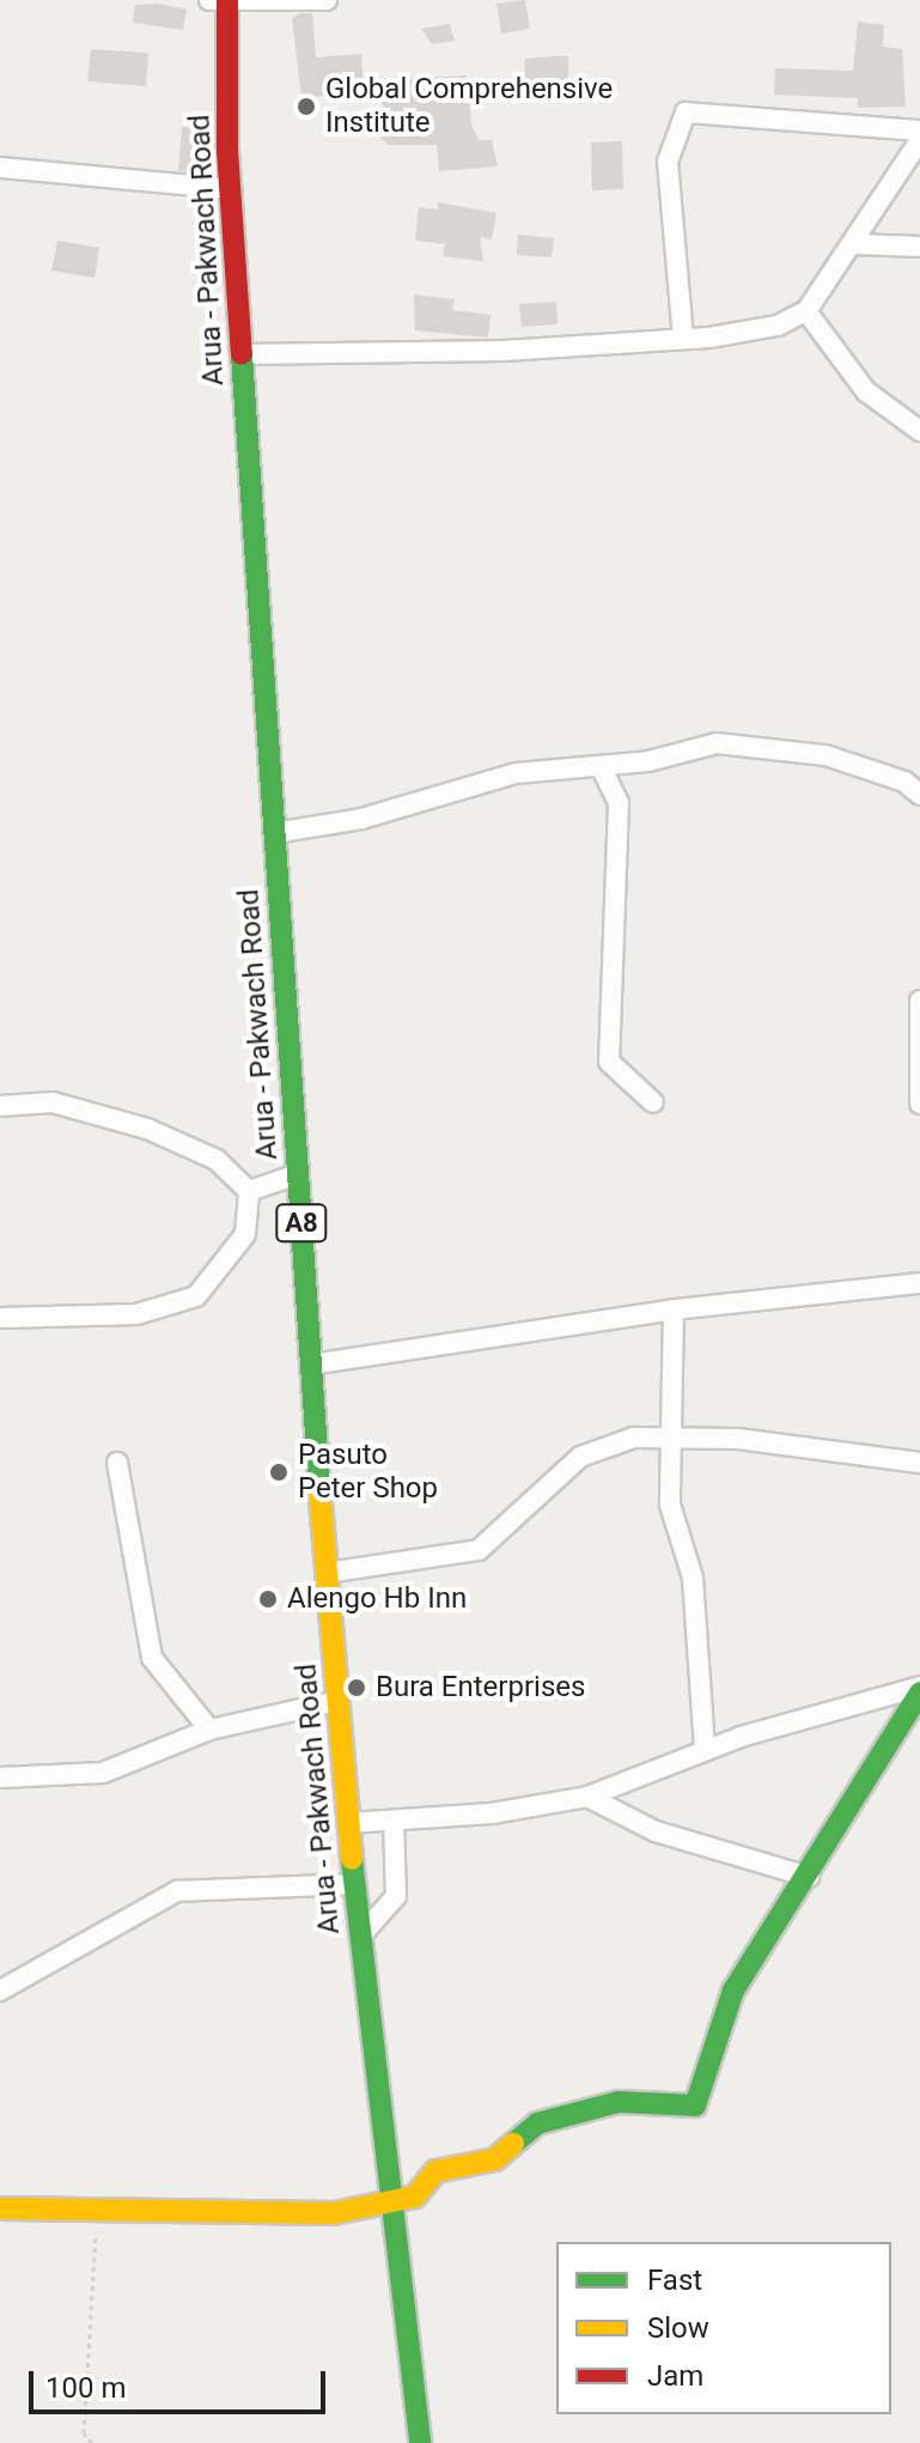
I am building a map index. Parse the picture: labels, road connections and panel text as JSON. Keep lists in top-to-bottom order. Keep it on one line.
{"streets":{"main road":["Arua - Pakwach Road","A8"]},"places":["Global Comprehensive Institute","Pasuto Peter Shop","Alengo Hb Inn","Bura Enterprises"],"legend":["Fast","Slow","Jam"],"scale_bar":"100 m"}
